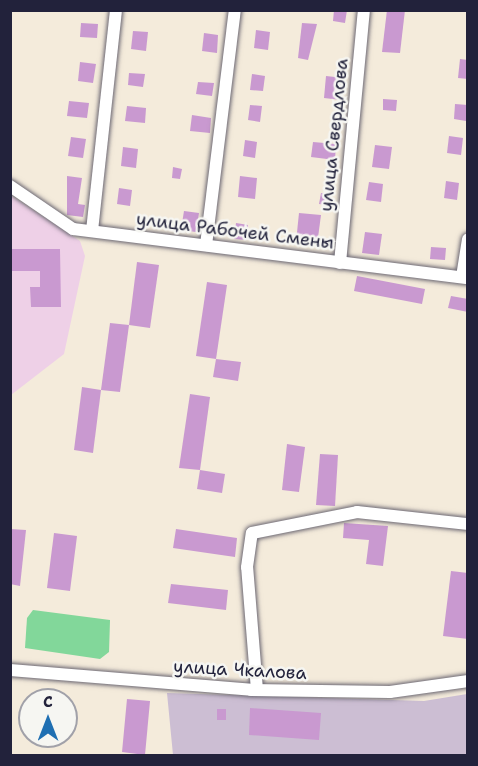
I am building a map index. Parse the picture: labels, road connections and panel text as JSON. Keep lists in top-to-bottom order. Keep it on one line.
{"streets":{"street":["улица Свердлова","улица Рабочей Смены","улица Чкалова"]},"crossings":[["улица Свердлова","улица Рабочей Смены"]],"north":"top"}
